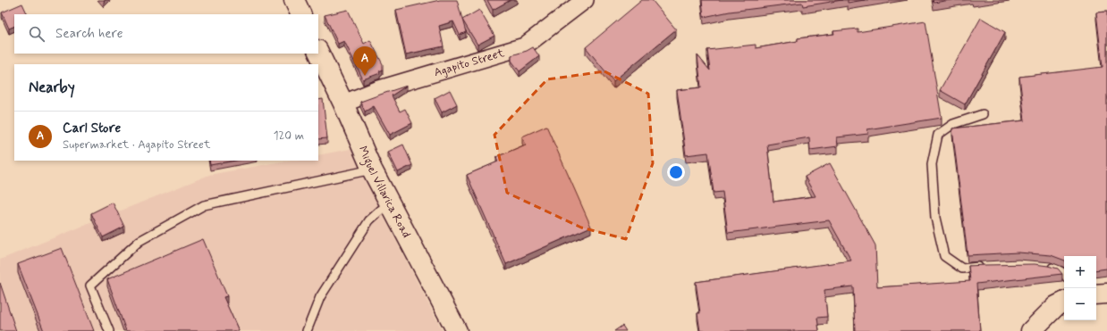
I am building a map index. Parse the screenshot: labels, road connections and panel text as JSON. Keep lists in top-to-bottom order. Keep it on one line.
{"streets":{"main road":["Miguel Villarica Road"],"street":["Agapito Street"]},"crossings":[["Agapito Street","Miguel Villarica Road"]],"page":{"search":"Search here","pins":"A","heading":"Nearby","list":[{"mark":"A","name":"Carl Store","note":"Supermarket · Agapito Street","value":"120 m"}],"map_buttons":["+","−"]}}
